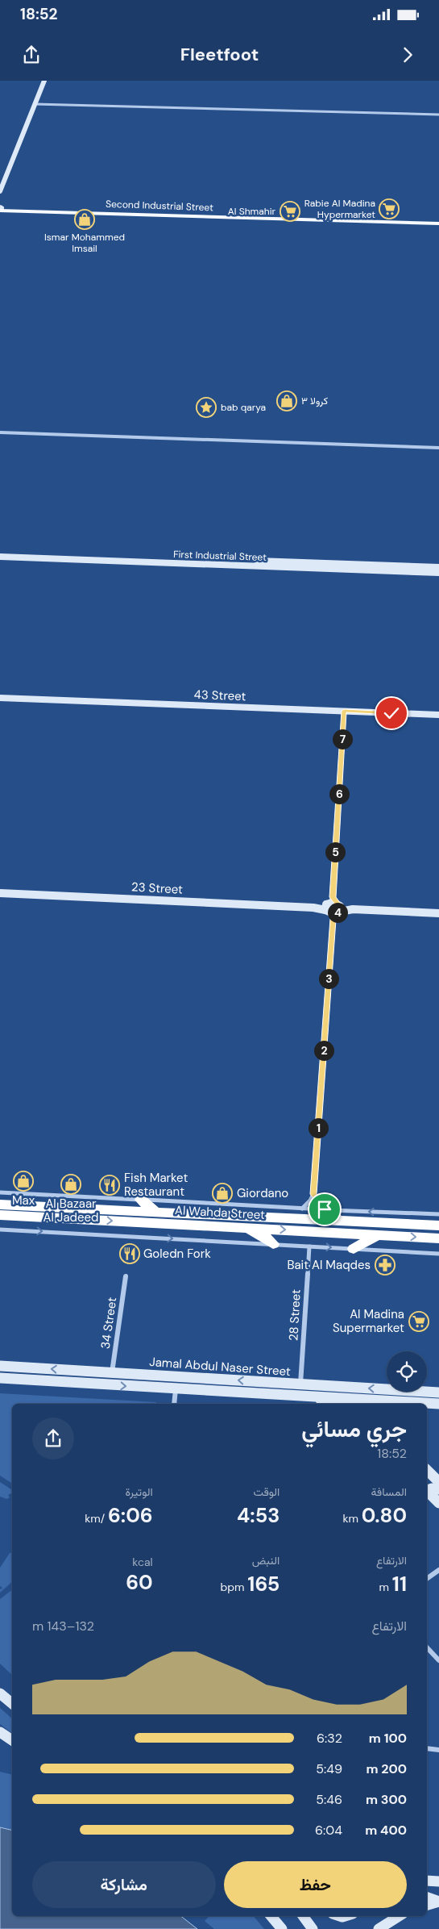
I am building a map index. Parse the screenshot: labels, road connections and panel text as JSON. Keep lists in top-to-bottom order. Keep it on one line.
{"streets":{"highway":["Al Wahda Street"],"main road":["Second Industrial Street"],"street":["First Industrial Street","43 Street","23 Street","28 Street","34 Street","Jamal Abdul Naser Street"]},"crossings":[["28 Street","Jamal Abdul Naser Street"],["34 Street","Jamal Abdul Naser Street"]],"places":{"supermarket":["Rabie Al Madina Hypermarket","Al Shmahir","Al Madina Supermarket"],"shop":["Ismar Mohammed Imsail","كرولا ٣","Max","Al Bazaar Al Jadeed","Giordano"],"place":["bab qarya"],"restaurant":["Fish Market Restaurant","Goledn Fork"],"pharmacy":["Bait Al Maqdes"]},"page":{"status":"18:52","header":"Fleetfoot","pins":["7","6","5","4","3","2","1"],"heading":["جري مسائي","18:52"],"stats":[["المسافة","0.80 km"],["الوقت","4:53"],["الوتيرة","6:06 /km"],["الارتفاع","11 m"],["النبض","165 bpm"],["kcal","60"]],"chart":["الارتفاع","132–143 m"],"list":[{"name":"100 m","note":"6:32"},{"name":"200 m","note":"5:49"},{"name":"300 m","note":"5:46"},{"name":"400 m","note":"6:04"}],"buttons":["حفظ","مشاركة"]}}
